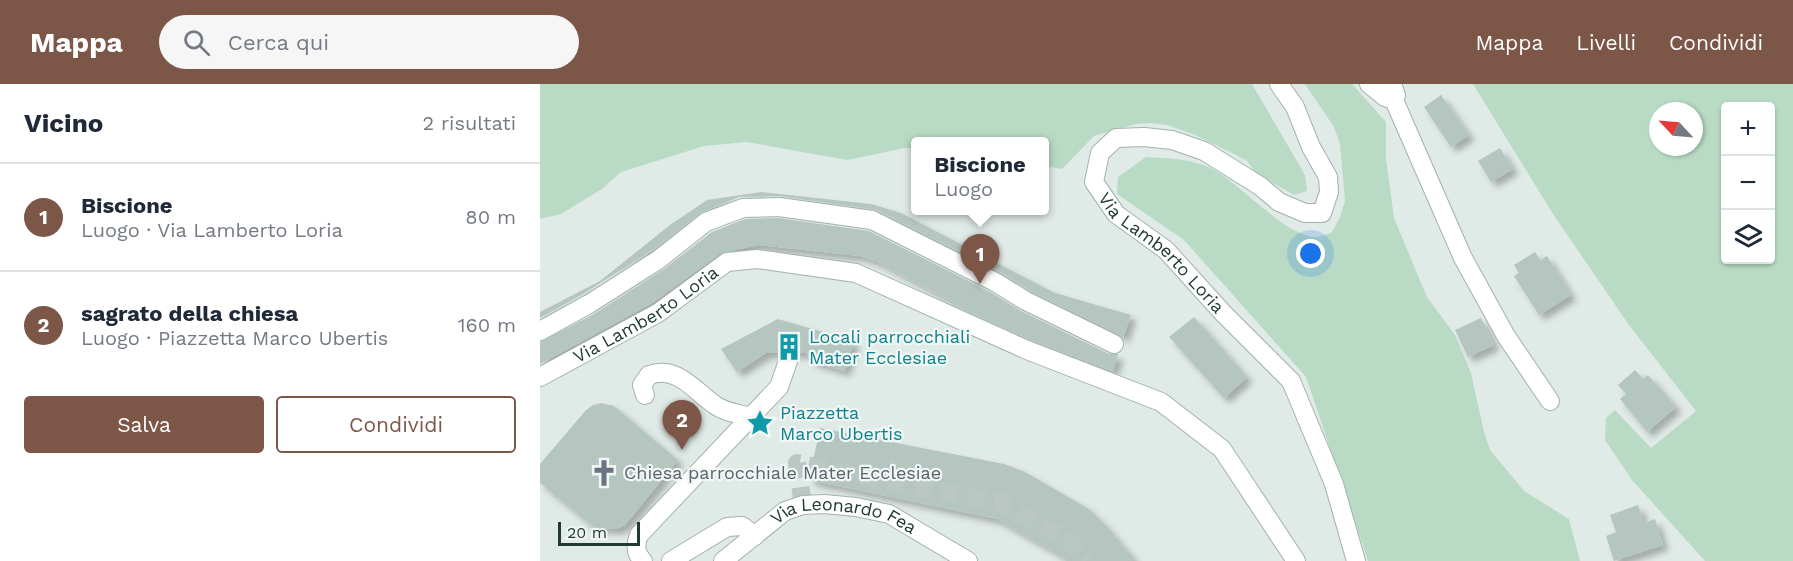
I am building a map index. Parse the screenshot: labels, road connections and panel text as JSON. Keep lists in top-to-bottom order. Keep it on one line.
{"streets":{"street":["Via Lamberto Loria","Via Leonardo Fea"]},"places":{"building":["Locali parrocchiali Mater Ecclesiae"],"place":["Piazzetta Marco Ubertis"],"church":["Chiesa parrocchiale Mater Ecclesiae"]},"scale_bar":"20 m","north":"top left","page":{"header":"Mappa","search":"Cerca qui","nav":["Mappa","Livelli","Condividi"],"heading":["Vicino","2 risultati"],"map_buttons":["+","−"],"popup":["Biscione","Luogo"],"list":[{"mark":"1","name":"Biscione","note":"Luogo · Via Lamberto Loria","value":"80 m"},{"mark":"2","name":"sagrato della chiesa","note":"Luogo · Piazzetta Marco Ubertis","value":"160 m"}],"pins":["1","2"],"buttons":["Salva","Condividi"],"scale":"20 m"}}
